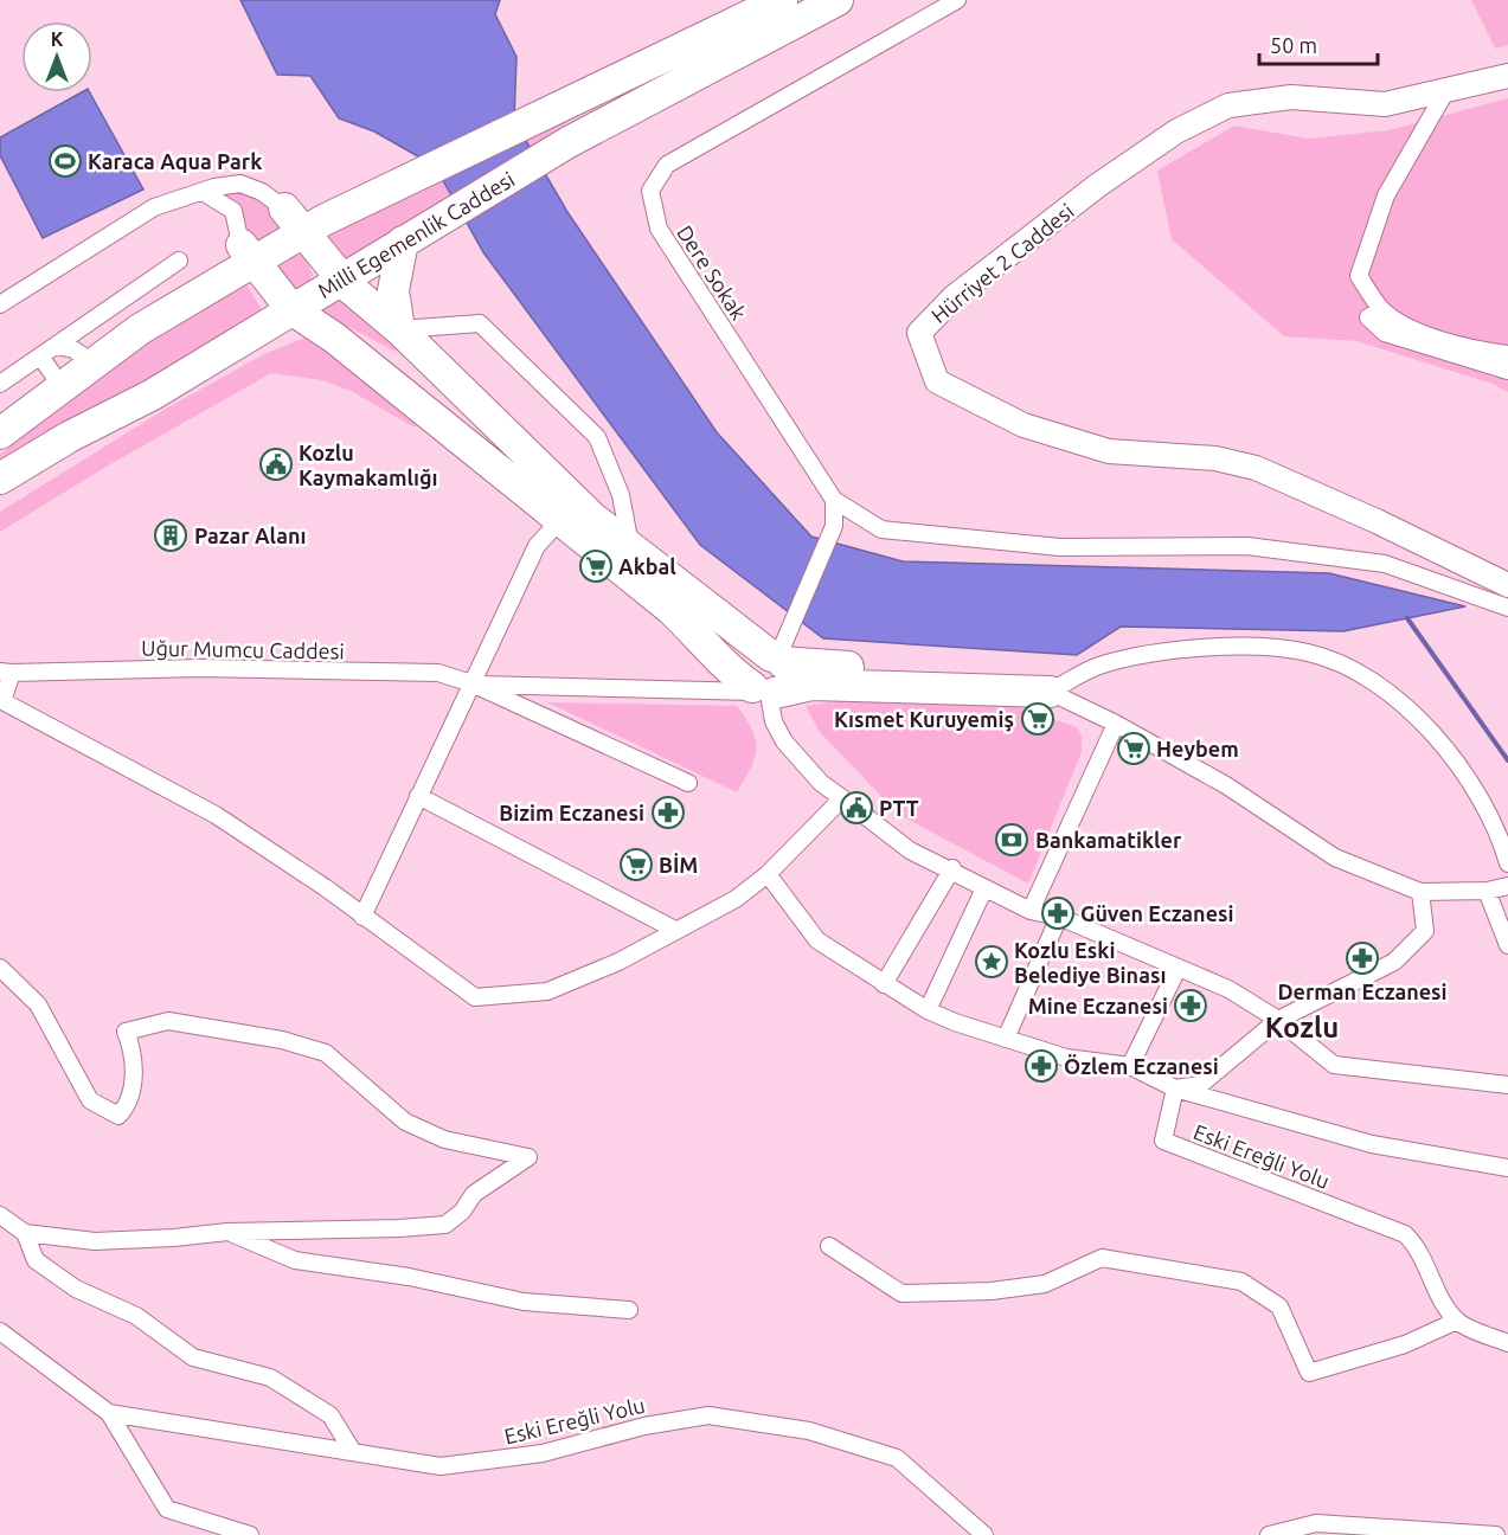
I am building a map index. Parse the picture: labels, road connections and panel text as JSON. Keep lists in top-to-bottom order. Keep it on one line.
{"streets":{"highway":["Milli Egemenlik Caddesi"],"street":["Hürriyet 2 Caddesi","Dere Sokak","Uğur Mumcu Caddesi","Eski Ereğli Yolu"]},"districts":["Kozlu"],"places":{"sports":["Karaca Aqua Park"],"public building":["Kozlu Kaymakamlığı","PTT"],"building":["Pazar Alanı"],"supermarket":["Akbal","Kısmet Kuruyemiş","Heybem","BİM"],"pharmacy":["Bizim Eczanesi","Güven Eczanesi","Derman Eczanesi","Mine Eczanesi","Özlem Eczanesi"],"bank":["Bankamatikler"],"place":["Kozlu Eski Belediye Binası"]},"scale_bar":"50 m","north":"top"}
